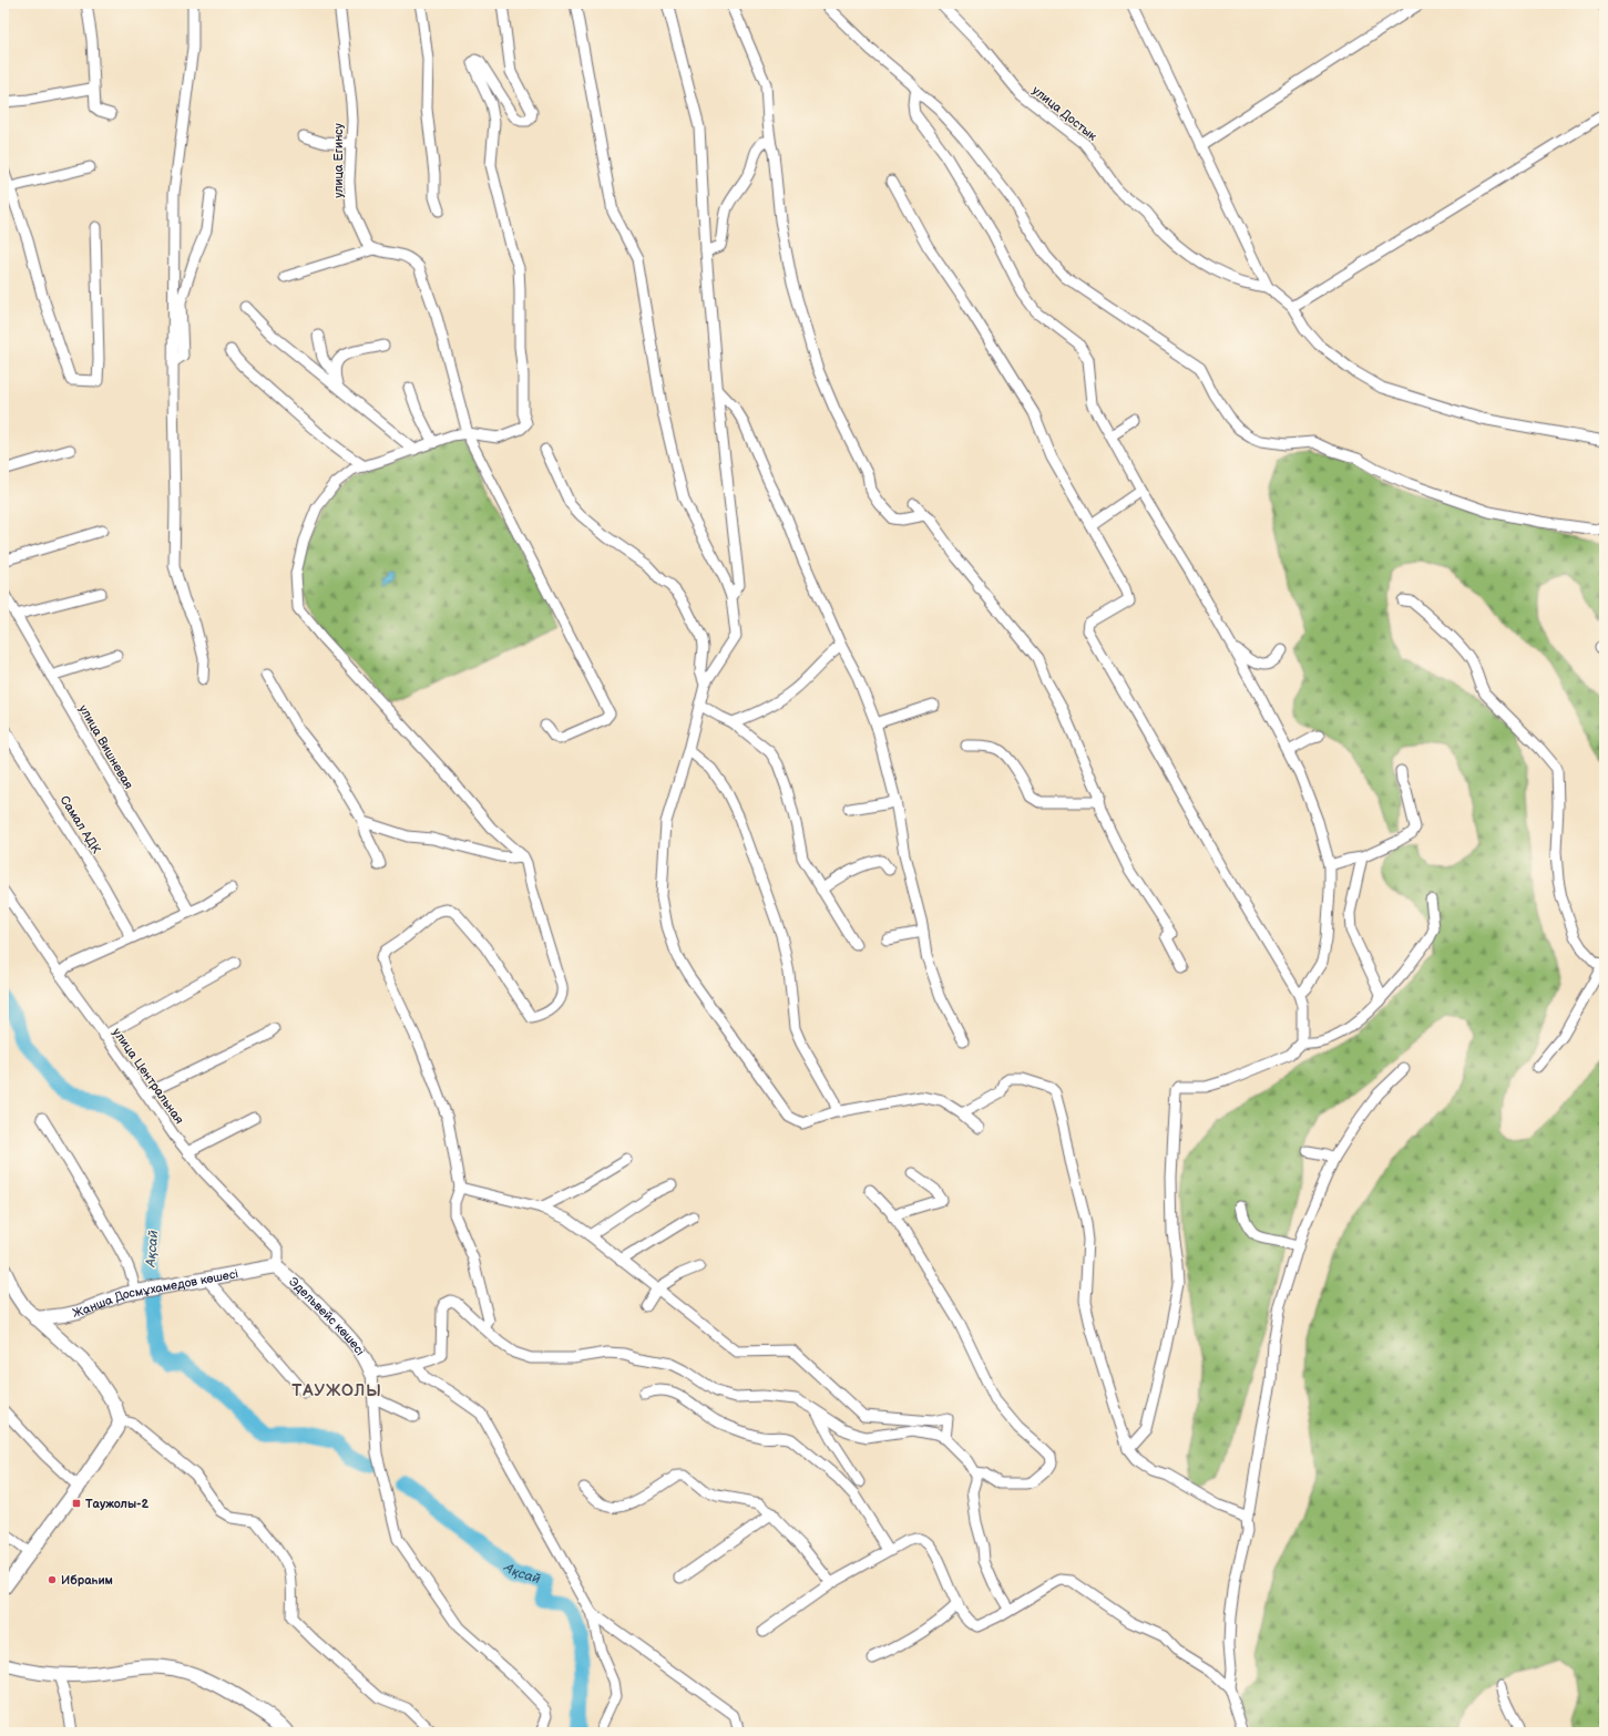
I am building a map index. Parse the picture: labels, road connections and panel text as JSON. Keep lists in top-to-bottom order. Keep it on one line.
{"streets":{"street":["улица Достык","улица Егинсу","улица Вишневая","Самал АДК","улица Центральная","Жанша Досмұхамедов көшесі","Эдельвейс көшесі"]},"crossings":[["улица Центральная","Жанша Досмұхамедов көшесі"],["улица Центральная","Эдельвейс көшесі"],["Жанша Досмұхамедов көшесі","Эдельвейс көшесі"]],"districts":["ТАУЖОЛЫ"],"water":["Ақсай"],"places":{"transit":["Таужолы-2"],"other":["Ибраһим"]}}
